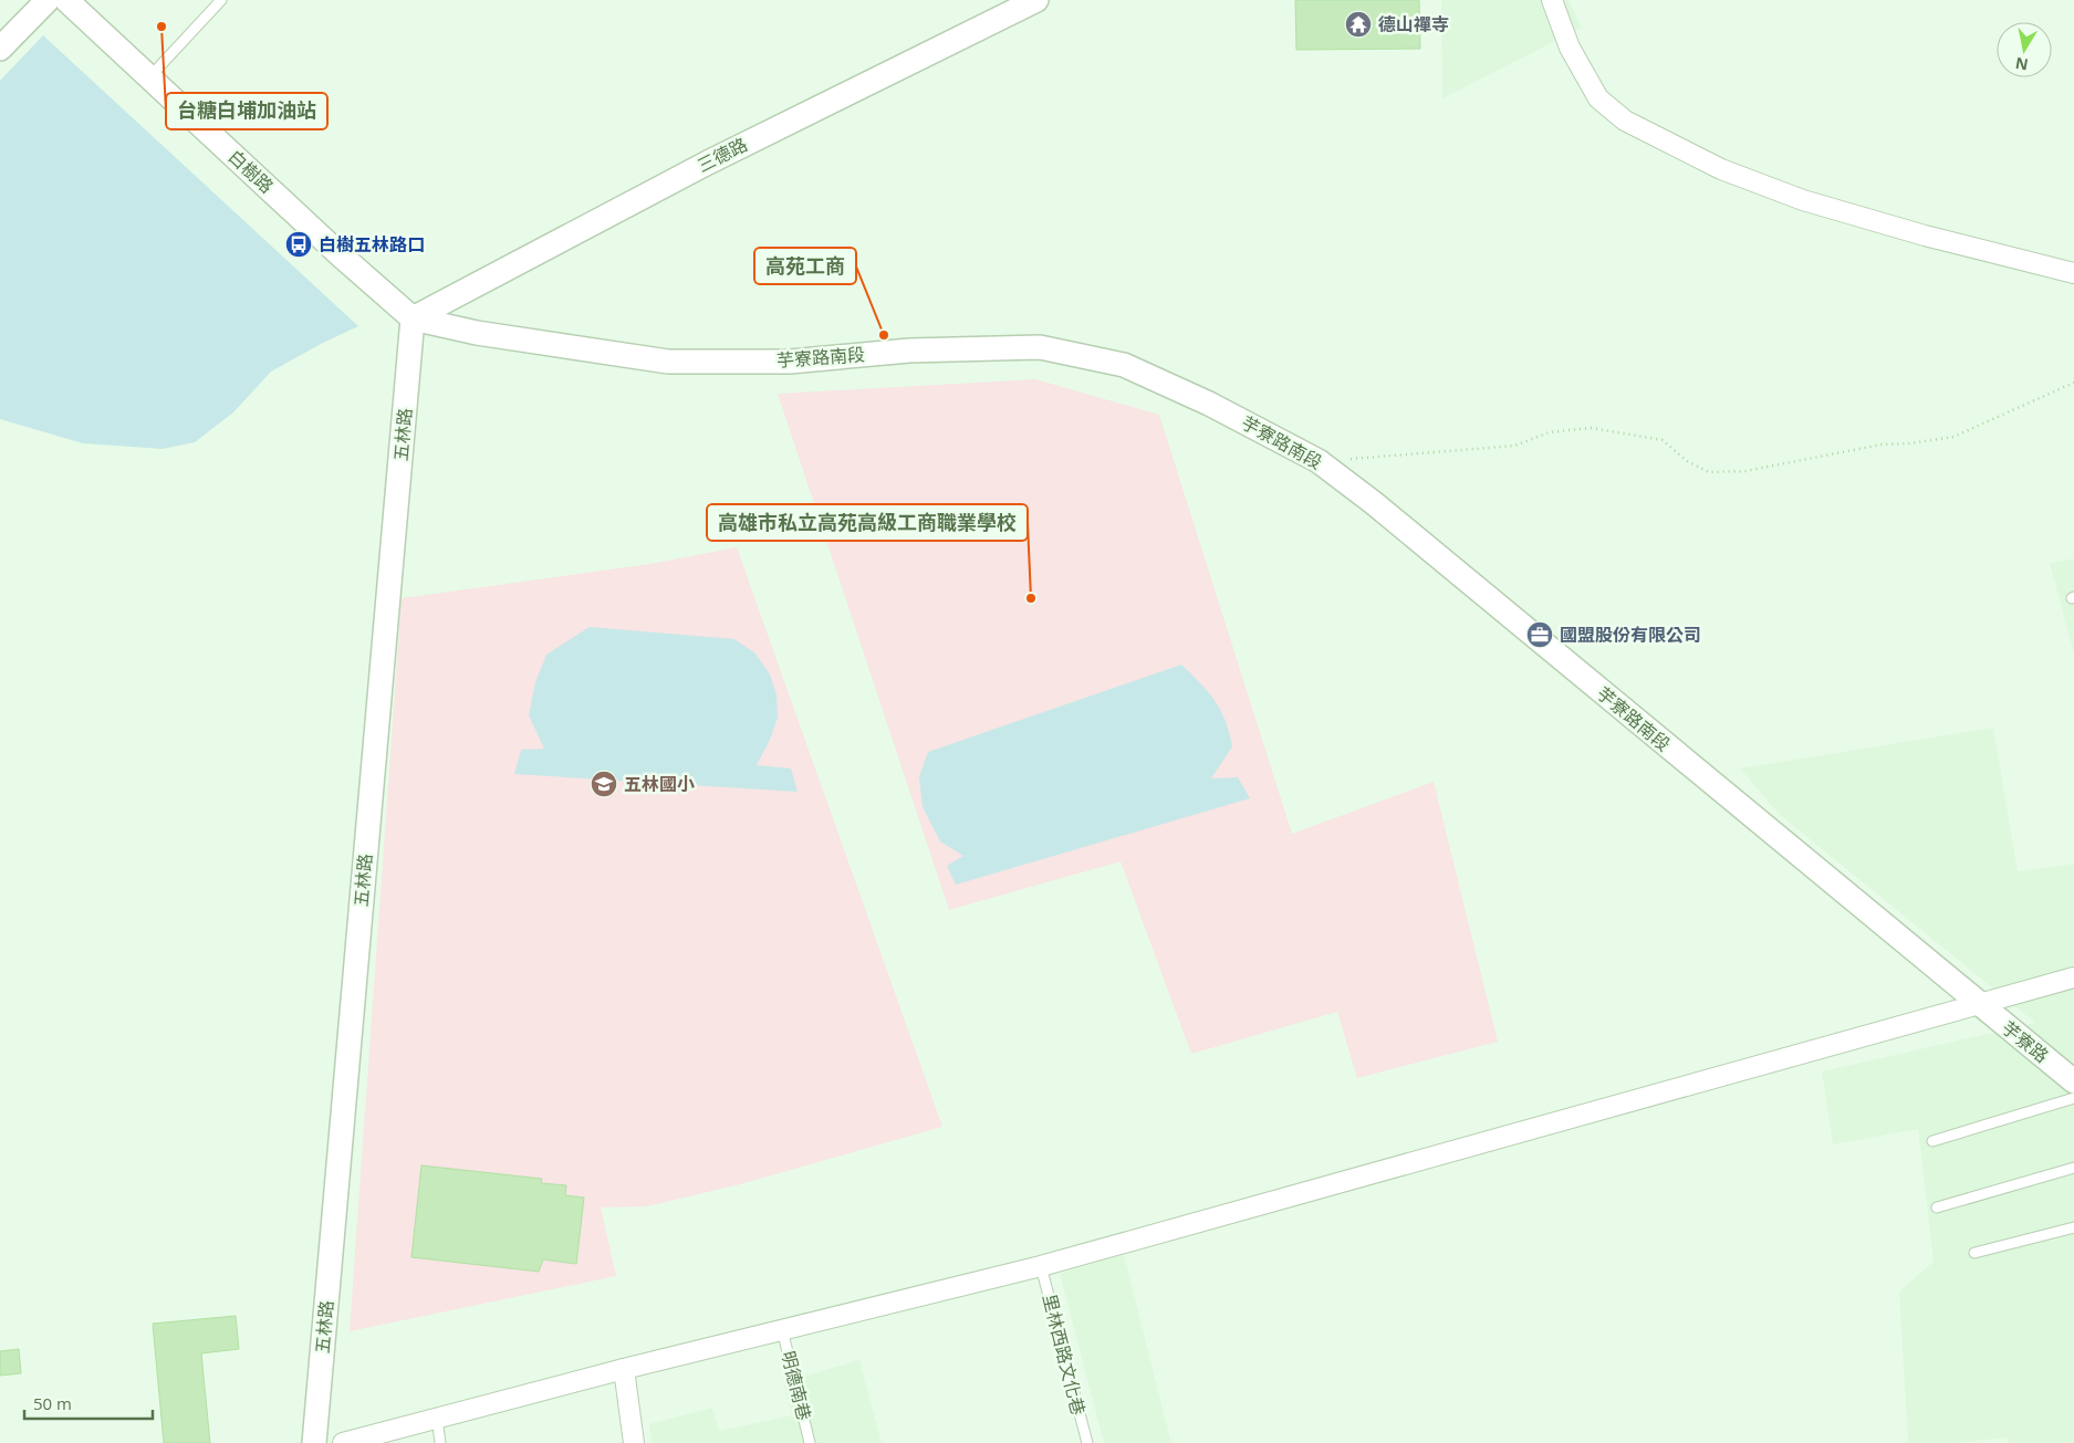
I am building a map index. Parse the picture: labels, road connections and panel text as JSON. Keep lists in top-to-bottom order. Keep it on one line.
{"streets":{"street":["三德路","白樹路","芋寮路南段","五林路","芋寮路"],"lane":["里林西路文化巷","明德南巷"]},"crossings":[["三德路","白樹路"],["三德路","芋寮路南段"],["三德路","五林路"],["白樹路","芋寮路南段"],["白樹路","五林路"],["芋寮路南段","五林路"],["芋寮路南段","芋寮路"]],"places":{"temple":["德山禪寺"],"other":["台糖白埔加油站","高苑工商","高雄市私立高苑高級工商職業學校"],"bus stop":["白樹五林路口"],"office":["國盟股份有限公司"],"school or university":["五林國小"]},"scale_bar":"50 m","north":"bottom"}
